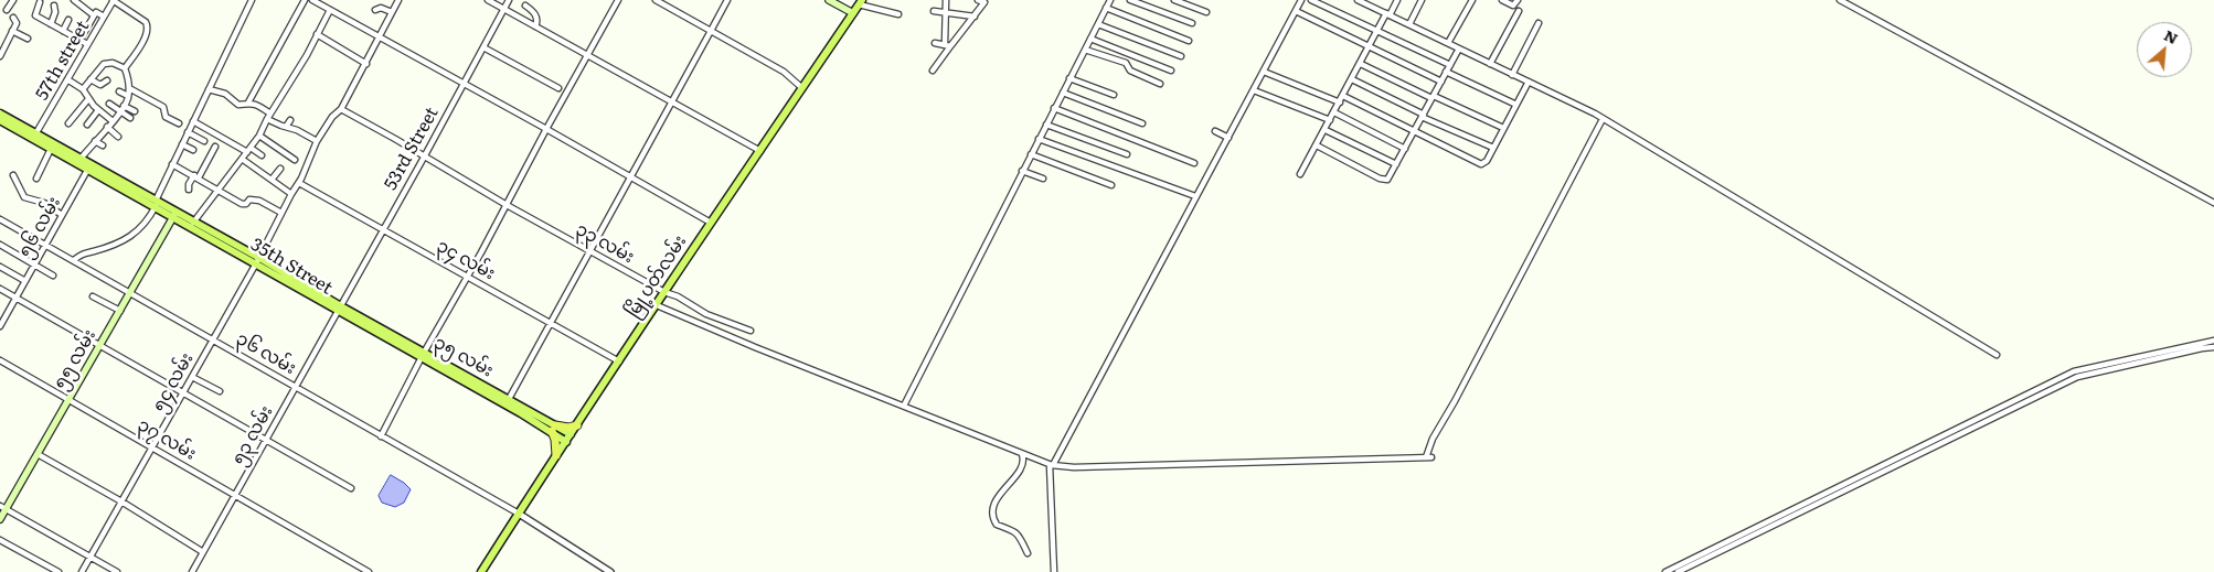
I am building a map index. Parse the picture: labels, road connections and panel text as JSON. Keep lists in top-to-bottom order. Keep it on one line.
{"streets":{"main road":["35th Street","မြို့ပတ်လမ်း","၃၅ လမ်း","၅၅ လမ်း"],"street":["57th street","53rd Street","၅၆ လမ်း","၃၃ လမ်း","၃၄ လမ်း","၃၆ လမ်း","၅၄ လမ်း","၅၃ လမ်း","၃၇ လမ်း"]},"crossings":[["57th street","35th Street"],["53rd Street","၃၃ လမ်း"],["53rd Street","၃၄ လမ်း"],["53rd Street","35th Street"],["53rd Street","၃၅ လမ်း"],["53rd Street","၅၃ လမ်း"],["၅၆ လမ်း","35th Street"],["၅၆ လမ်း","၃၆ လမ်း"],["၃၃ လမ်း","မြို့ပတ်လမ်း"],["၃၃ လမ်း","၅၄ လမ်း"],["၃၄ လမ်း","မြို့ပတ်လမ်း"],["၃၄ လမ်း","၅၄ လမ်း"],["35th Street","၃၅ လမ်း"],["35th Street","၅၅ လမ်း"],["35th Street","၅၄ လမ်း"],["35th Street","၅၃ လမ်း"],["မြို့ပတ်လမ်း","၃၆ လမ်း"],["၃၆ လမ်း","၅၅ လမ်း"],["၃၆ လမ်း","၅၄ လမ်း"],["၃၆ လမ်း","၅၃ လမ်း"],["၃၅ လမ်း","၅၃ လမ်း"],["၅၅ လမ်း","၃၇ လမ်း"],["၅၄ လမ်း","၃၇ လမ်း"],["၅၃ လမ်း","၃၇ လမ်း"]],"north":"top right"}
